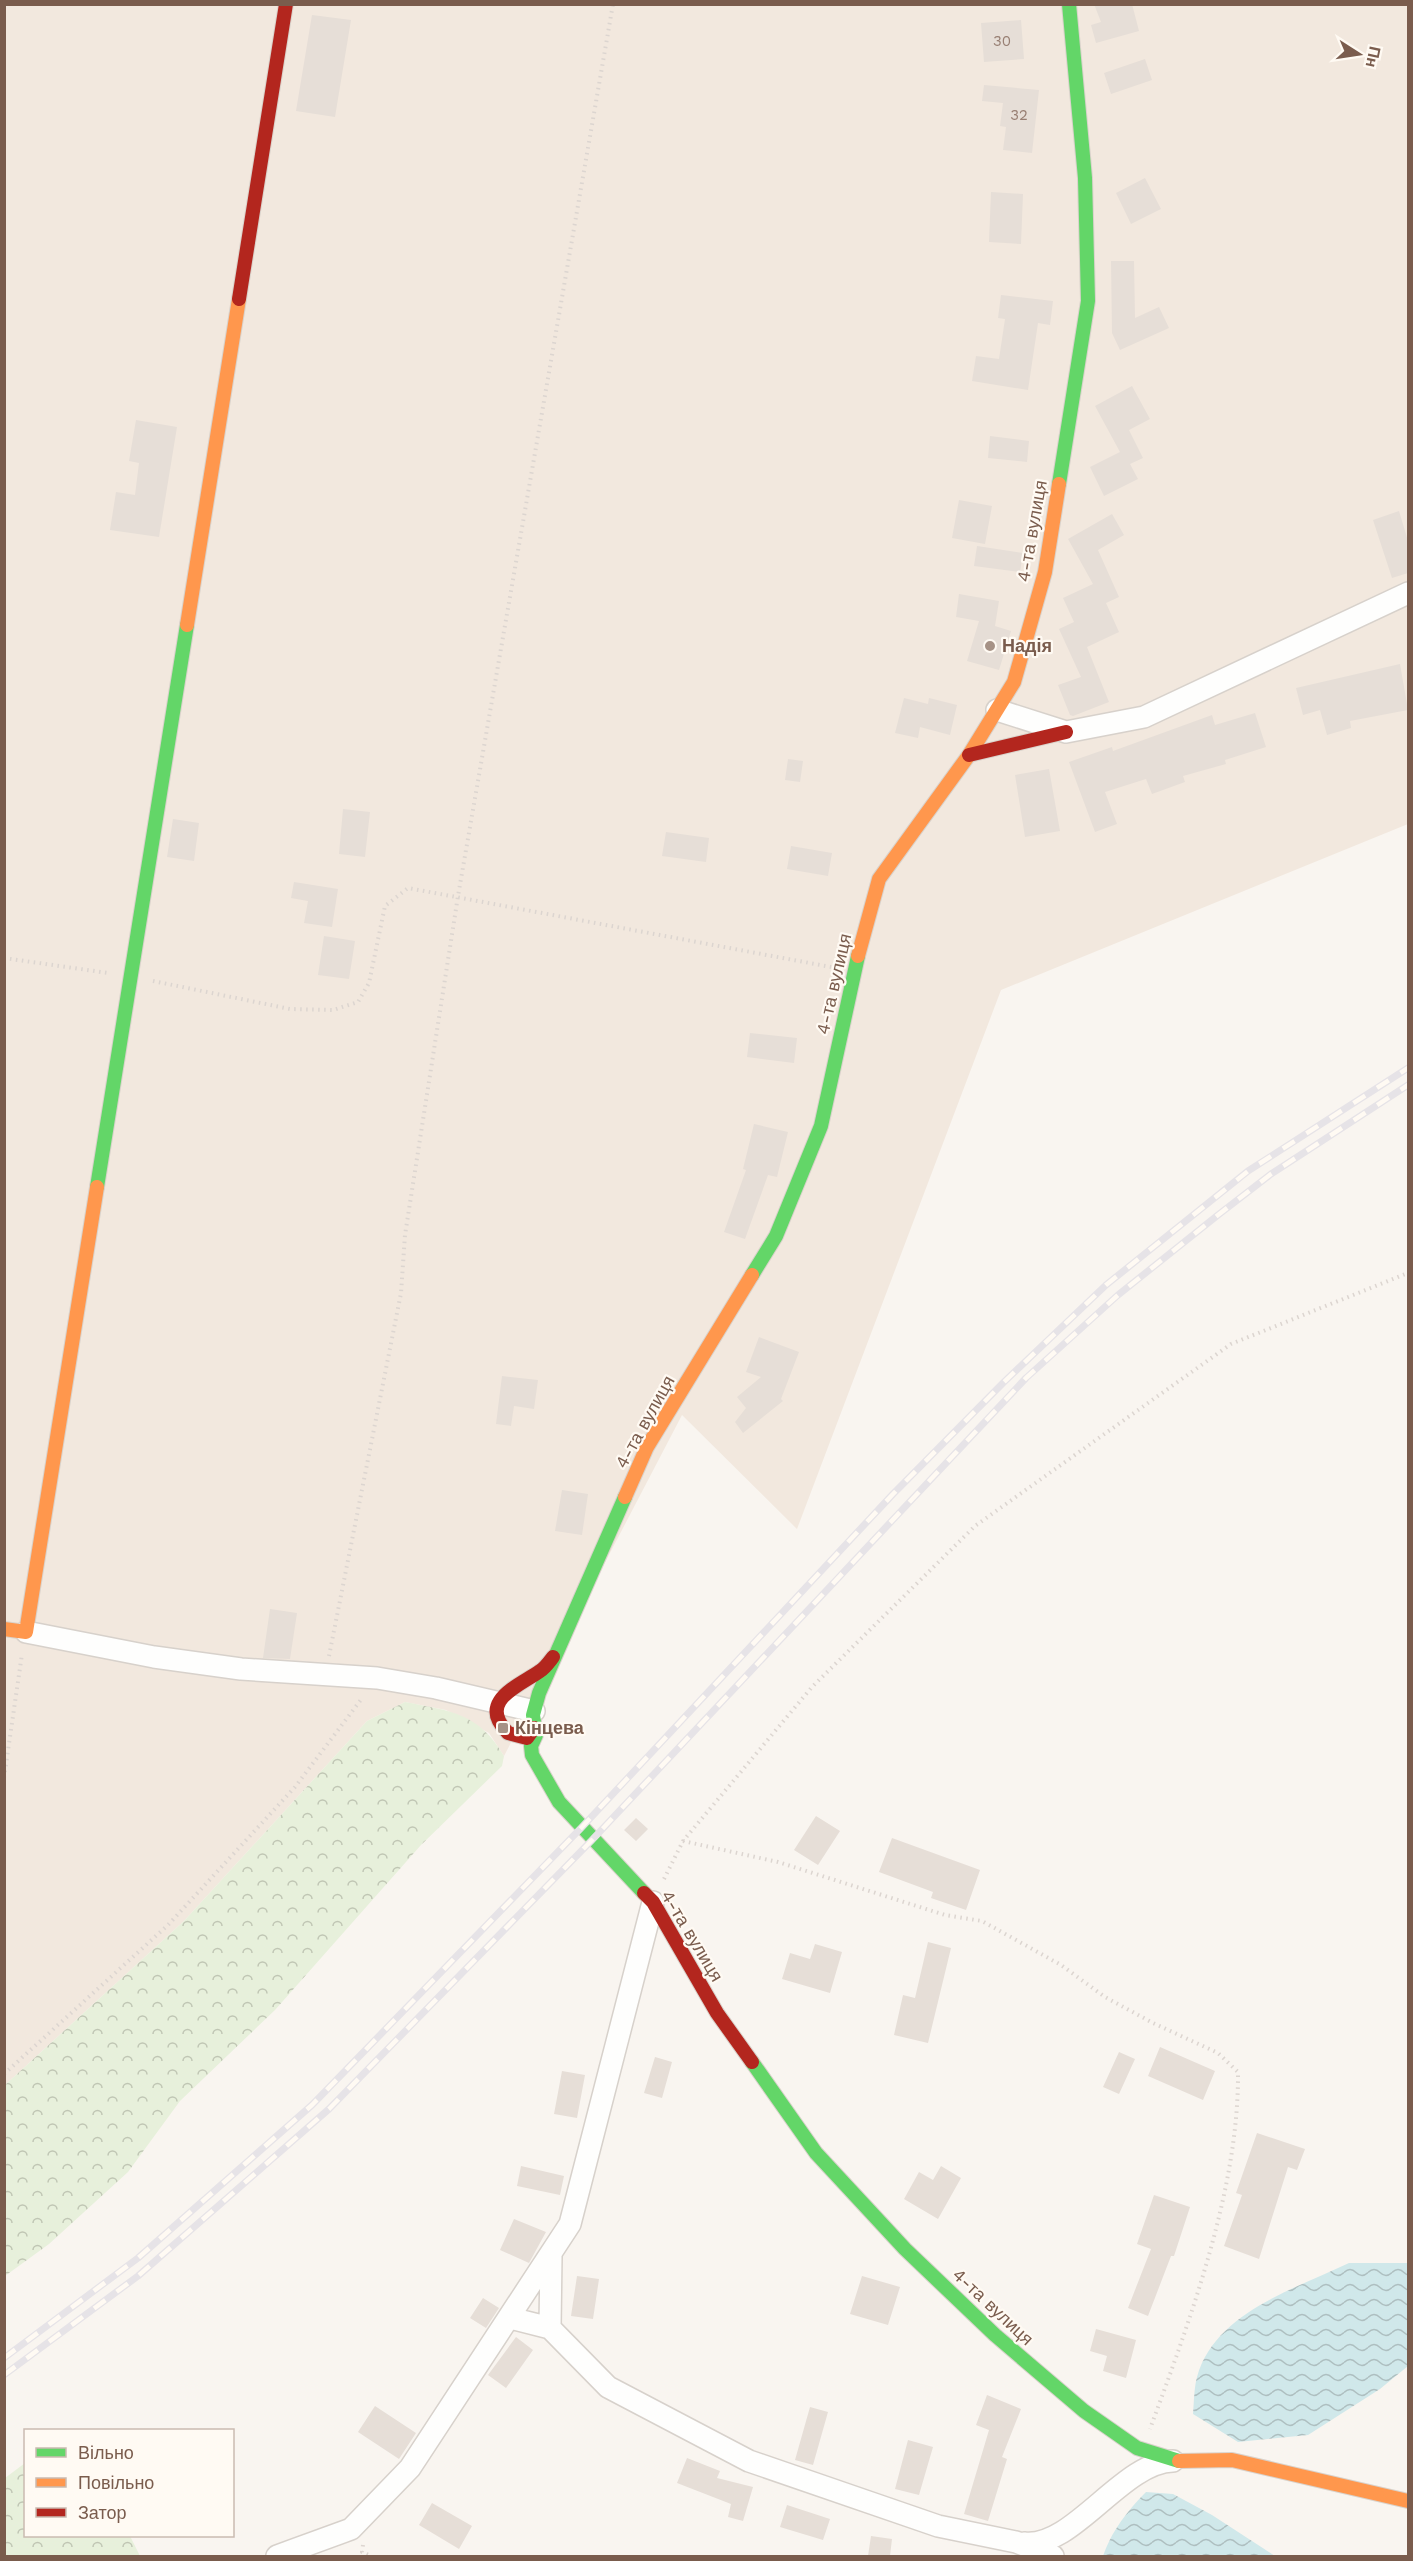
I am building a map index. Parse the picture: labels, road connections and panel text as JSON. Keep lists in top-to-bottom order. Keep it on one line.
{"streets":{"street":["4-та вулиця"]},"places":{"other":["Надія"],"transit":["Кінцева"]},"house_numbers":["30","32"],"legend":["Вільно","Повільно","Затор"],"north":"right"}
